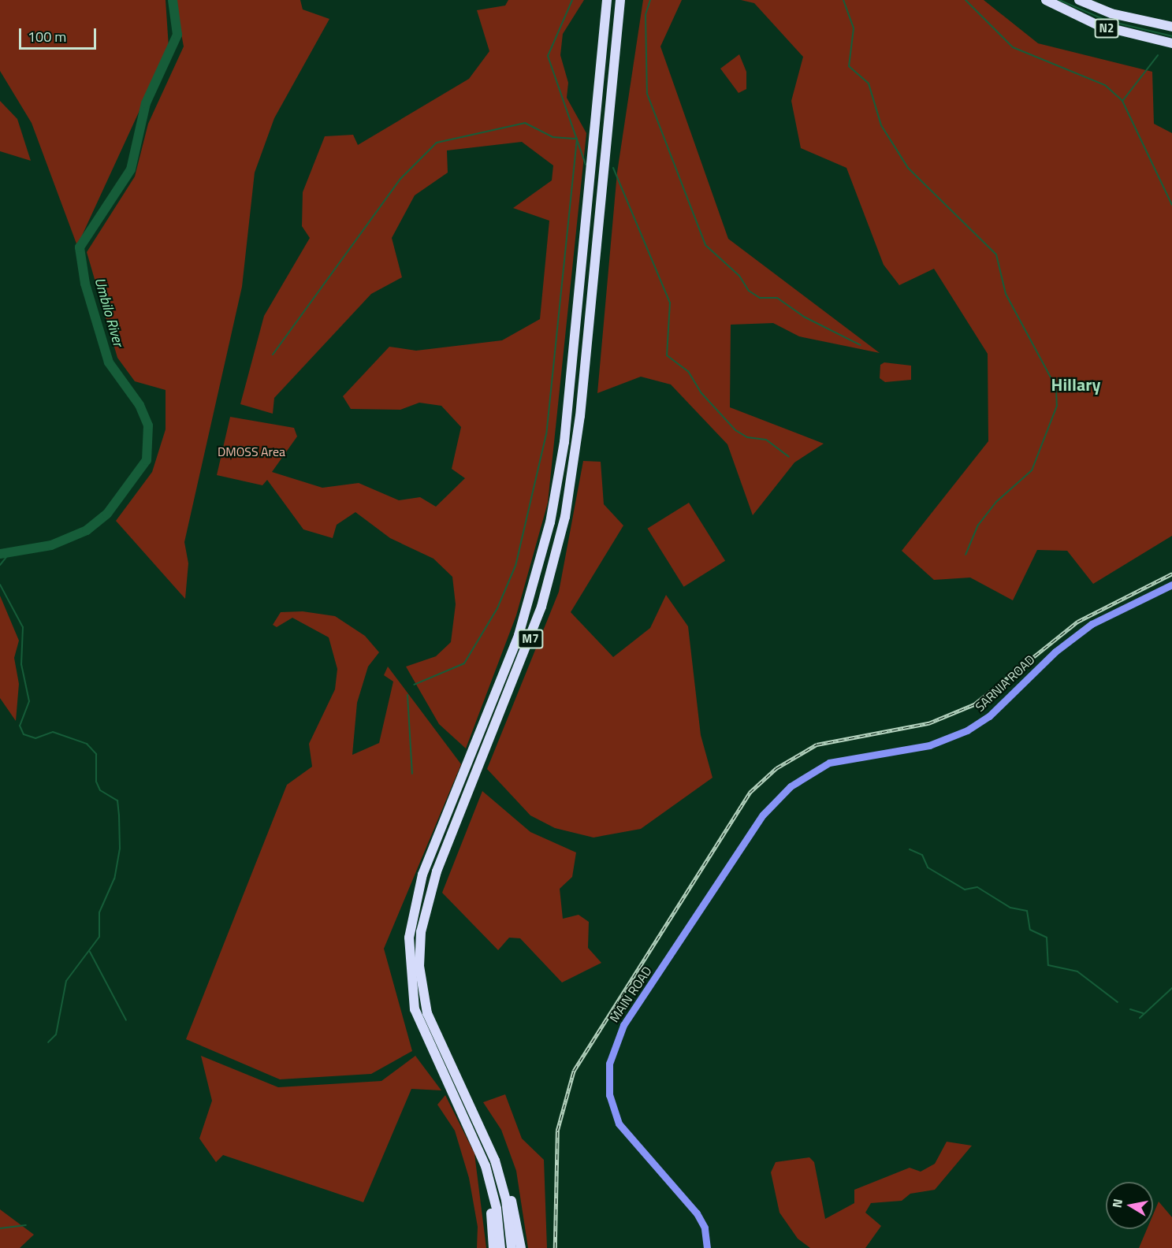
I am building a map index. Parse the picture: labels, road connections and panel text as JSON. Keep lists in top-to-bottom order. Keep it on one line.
{"streets":{"highway":["N2","M7"],"main road":["SARNIA ROAD","MAIN ROAD"]},"crossings":[["SARNIA ROAD","MAIN ROAD"]],"districts":["Hillary"],"water":["Umbilo River"],"parks":["DMOSS Area"],"scale_bar":"100 m","north":"left"}
